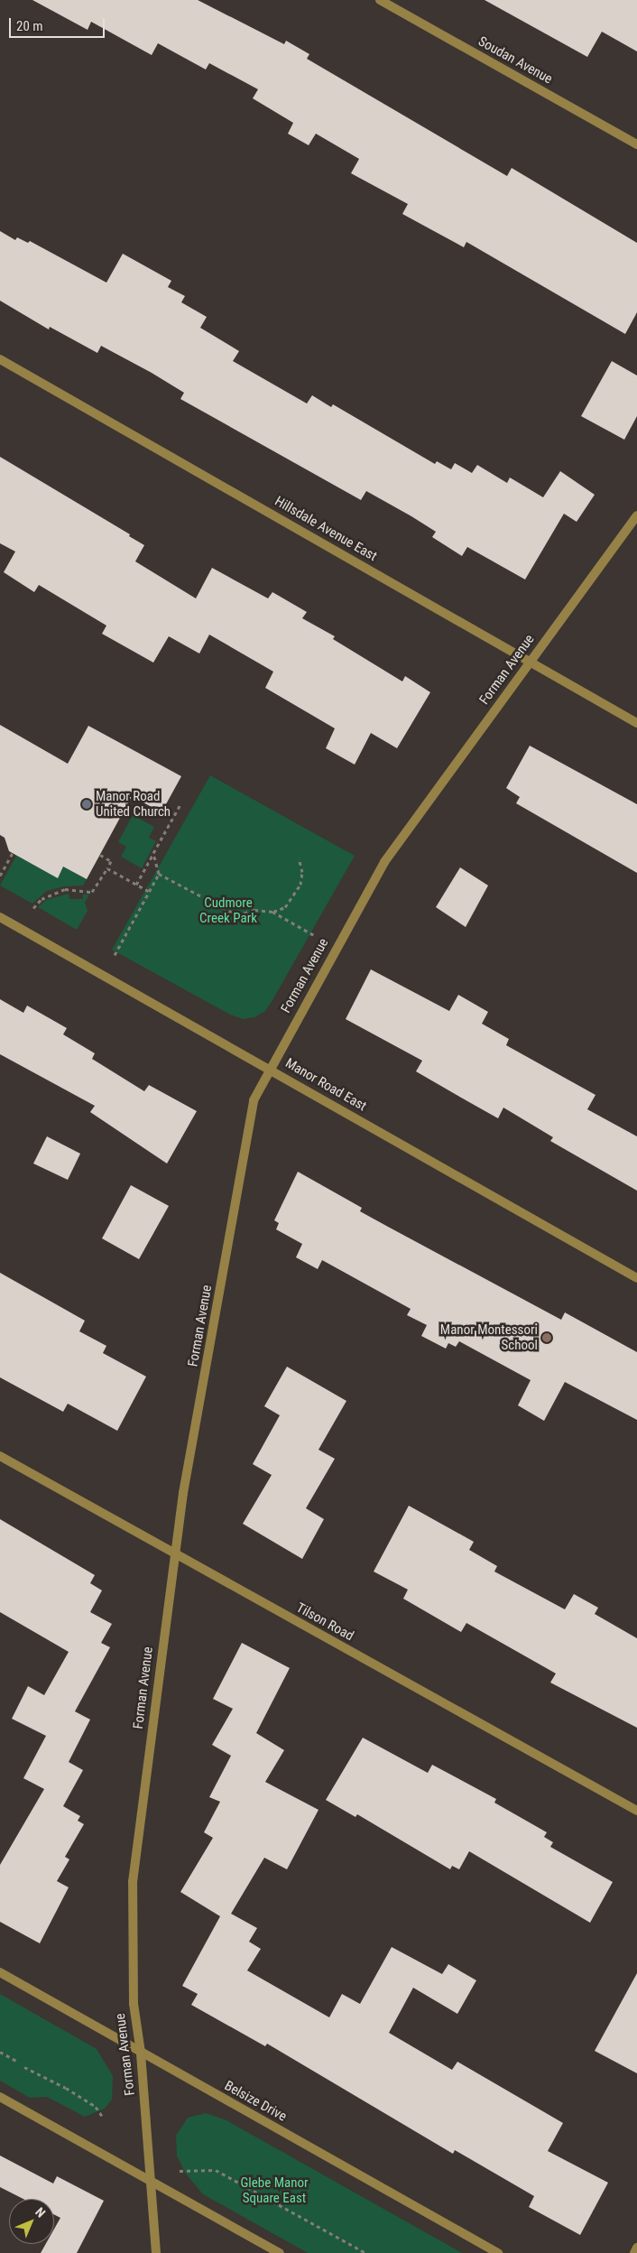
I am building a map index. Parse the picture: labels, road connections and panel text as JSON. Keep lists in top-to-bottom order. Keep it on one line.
{"streets":{"street":["Soudan Avenue","Hillsdale Avenue East","Forman Avenue","Manor Road East","Tilson Road","Belsize Drive"]},"crossings":[["Hillsdale Avenue East","Forman Avenue"],["Forman Avenue","Manor Road East"],["Forman Avenue","Tilson Road"],["Forman Avenue","Belsize Drive"]],"parks":["Cudmore Creek Park","Glebe Manor Square East"],"places":["Manor Road United Church","Manor Montessori School"],"scale_bar":"20 m","north":"top right"}
